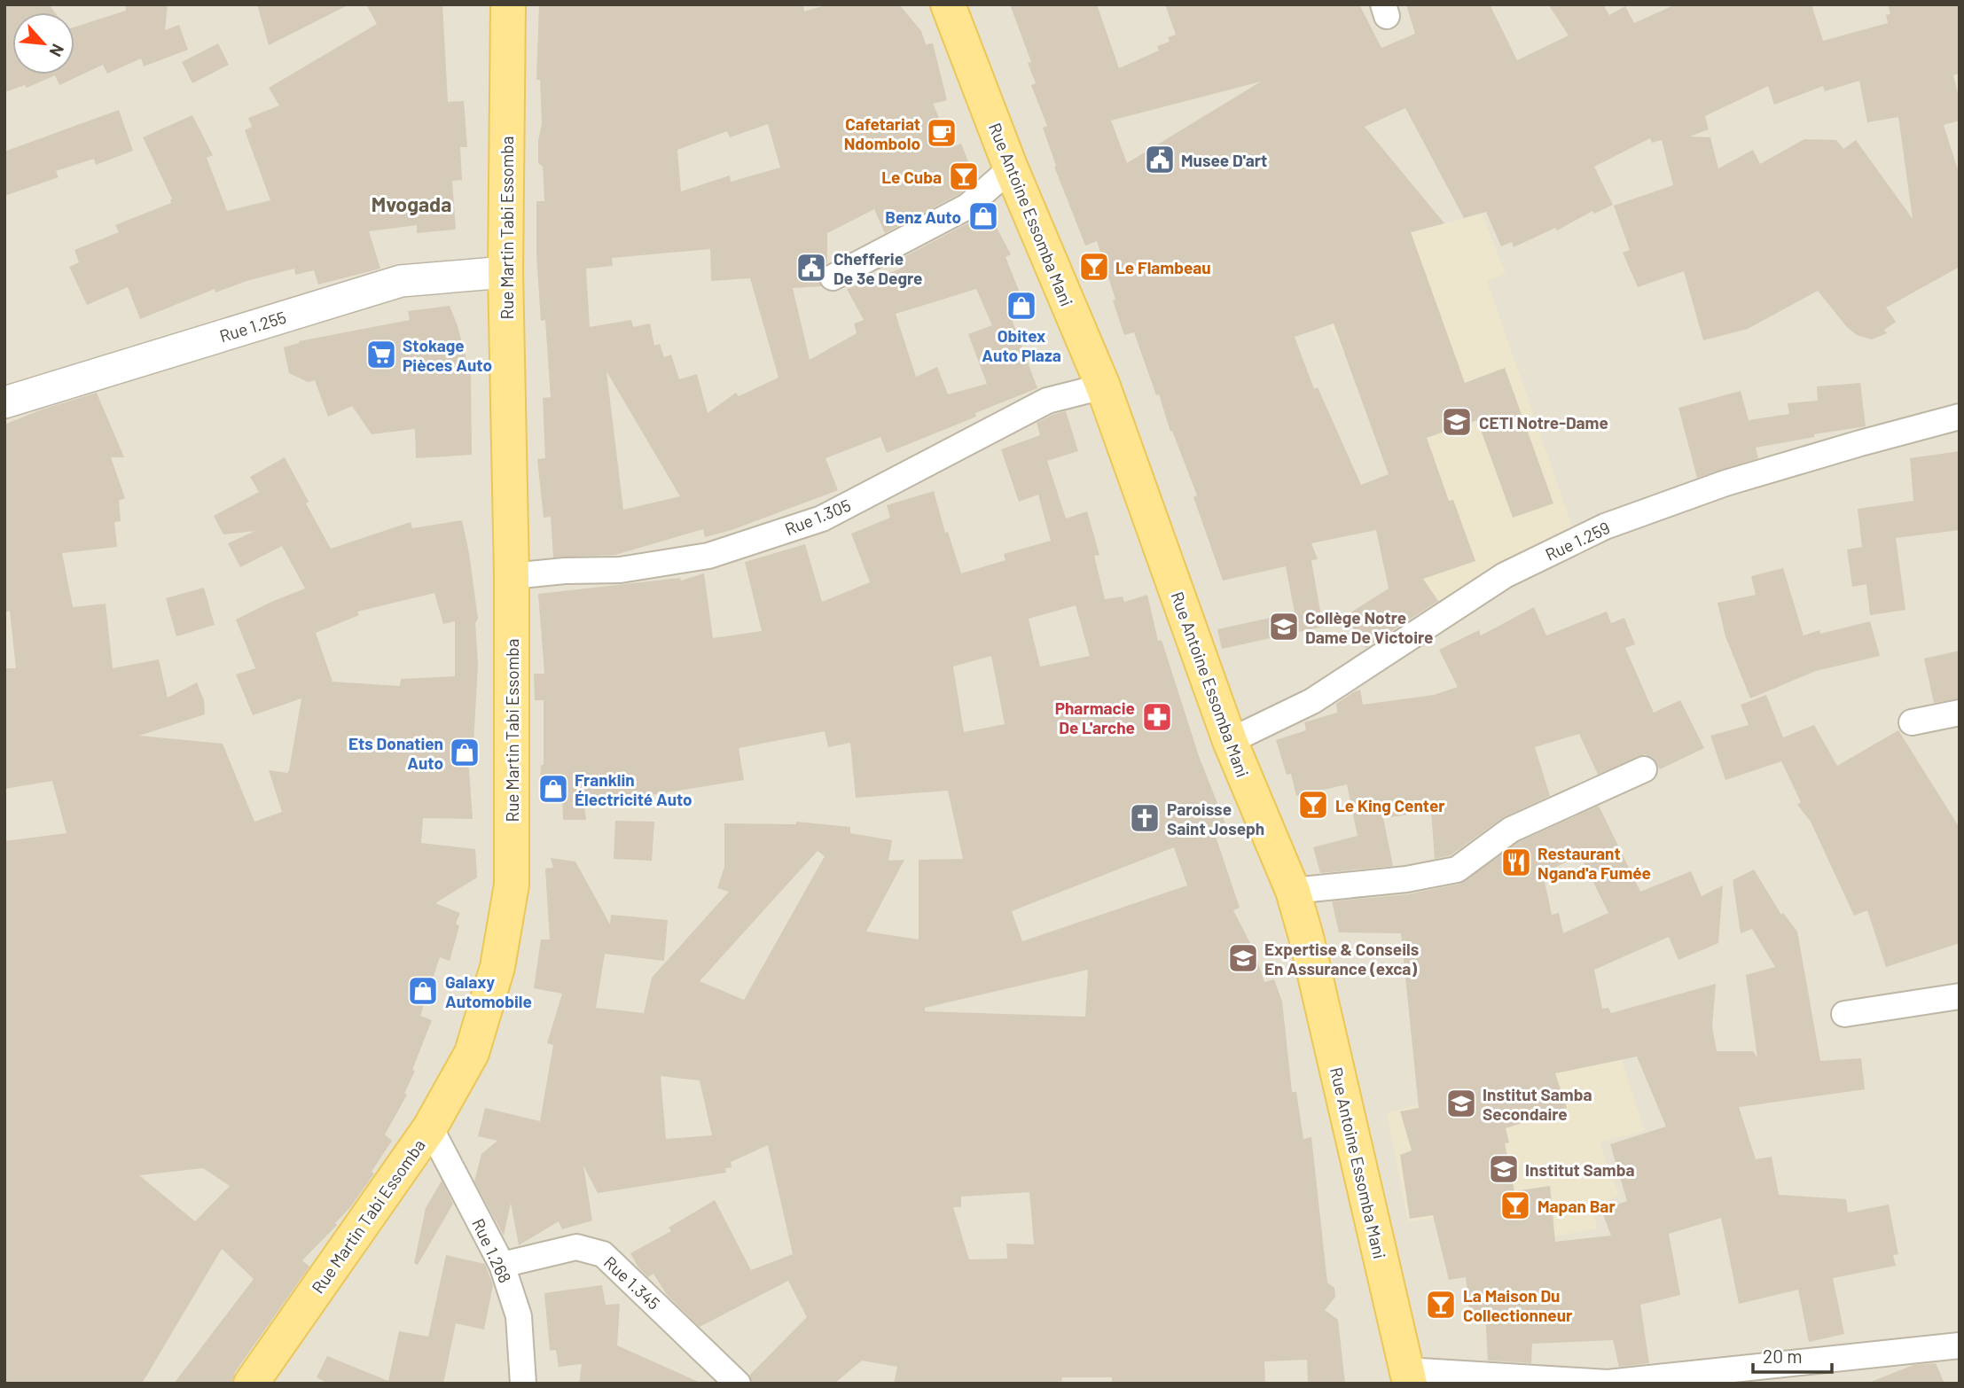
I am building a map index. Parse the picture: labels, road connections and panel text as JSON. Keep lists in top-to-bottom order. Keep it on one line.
{"streets":{"main road":["Rue Antoine Essomba Mani","Rue Martin Tabi Essomba"],"street":["Rue 1.255","Rue 1.305","Rue 1.259","Rue 1.268","Rue 1.345"]},"crossings":[["Rue Antoine Essomba Mani","Rue 1.305"],["Rue Antoine Essomba Mani","Rue 1.259"],["Rue Martin Tabi Essomba","Rue 1.255"],["Rue Martin Tabi Essomba","Rue 1.305"],["Rue Martin Tabi Essomba","Rue 1.268"],["Rue 1.268","Rue 1.345"]],"districts":["Mvogada"],"places":{"cafe":["Cafetariat Ndombolo"],"public building":["Musee D'art","Chefferie De 3e Degre"],"bar":["Le Cuba","Le Flambeau","Le King Center","Mapan Bar","La Maison Du Collectionneur"],"shop":["Benz Auto","Obitex Auto Plaza","Ets Donatien Auto","Franklin Électricité Auto","Galaxy Automobile"],"supermarket":["Stokage Pièces Auto"],"school or university":["CETI Notre-Dame","Collège Notre Dame De Victoire","Expertise & Conseils En Assurance (exca)","Institut Samba Secondaire","Institut Samba"],"pharmacy":["Pharmacie De L'arche"],"church":["Paroisse Saint Joseph"],"restaurant":["Restaurant Ngand'a Fumée"]},"scale_bar":"20 m","north":"bottom right"}
